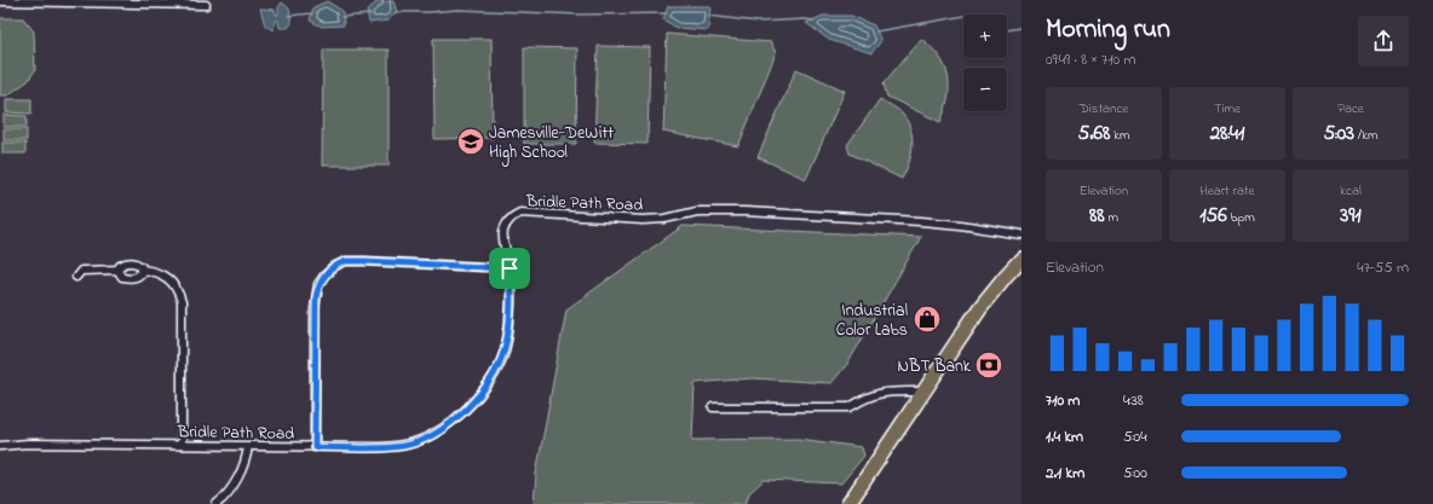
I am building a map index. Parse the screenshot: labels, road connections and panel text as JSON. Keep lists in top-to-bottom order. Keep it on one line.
{"streets":{"street":["Bridle Path Road"]},"places":{"school or university":["Jamesville-DeWitt High School"],"shop":["Industrial Color Labs"],"bank":["NBT Bank"]},"page":{"heading":["Morning run","09:49 · 8 × 710 m"],"map_buttons":["+","−"],"stats":[["Distance","5.68 km"],["Time","28:41"],["Pace","5:03 /km"],["Elevation","88 m"],["Heart rate","156 bpm"],["kcal","391"]],"chart":["Elevation","47–55 m"],"list":[{"name":"710 m","note":"4:38"},{"name":"1.4 km","note":"5:04"},{"name":"2.1 km","note":"5:00"}]}}
